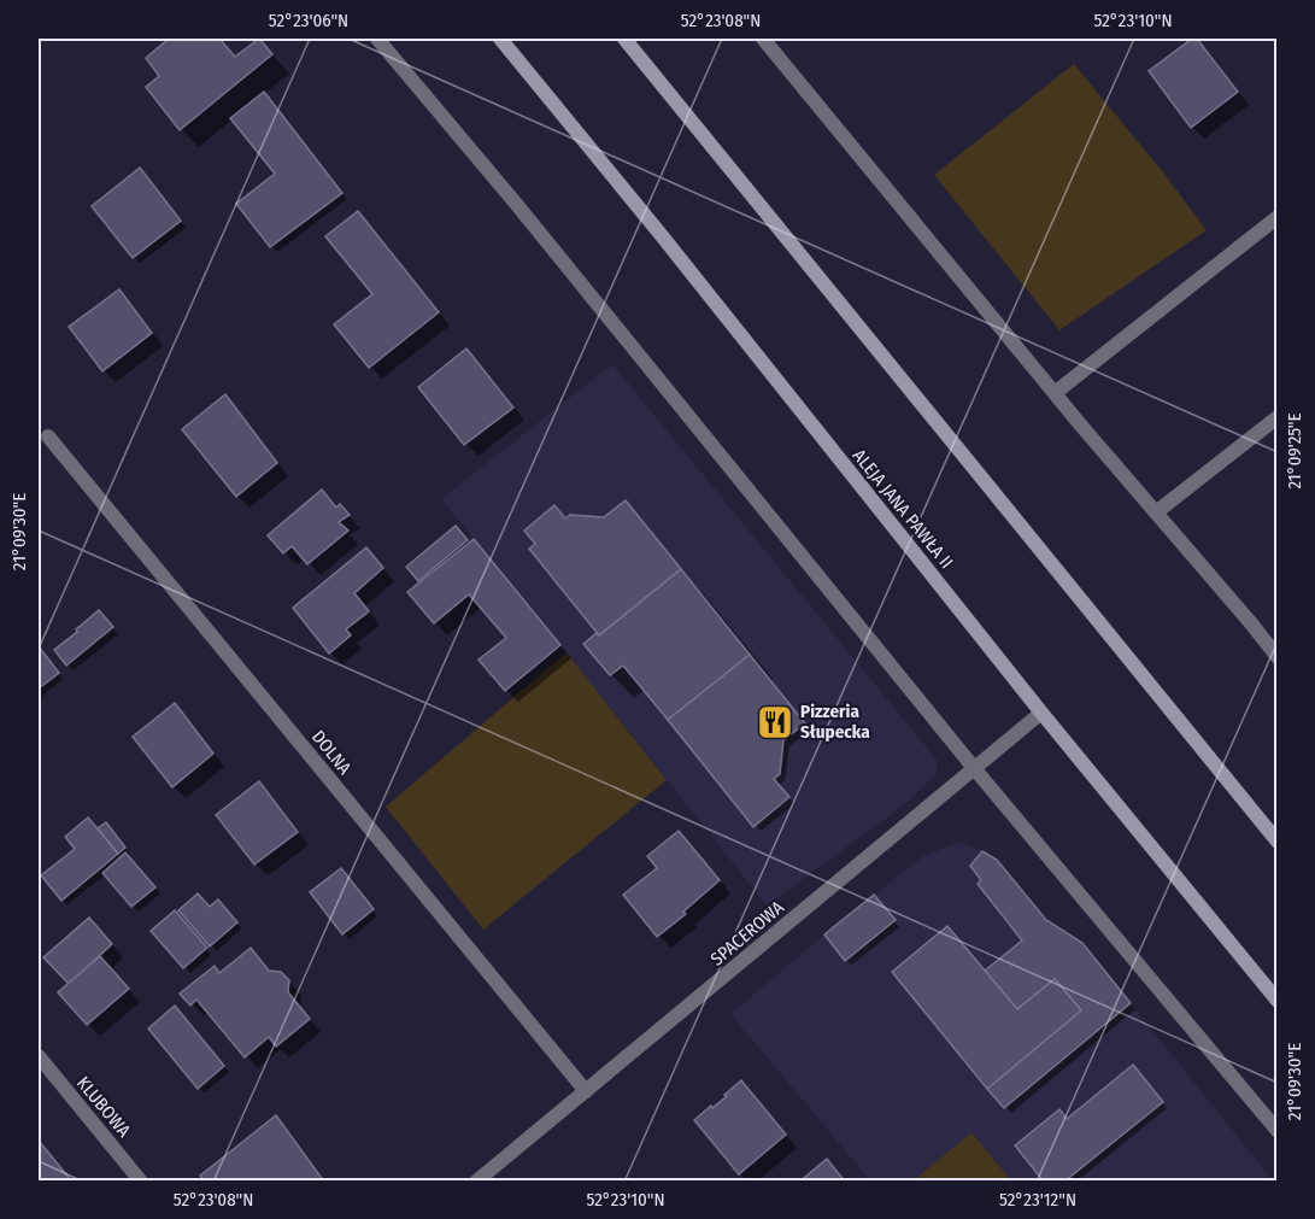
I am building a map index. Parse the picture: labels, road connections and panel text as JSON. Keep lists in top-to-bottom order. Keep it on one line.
{"streets":{"main road":["ALEJA JANA PAWŁA II"],"street":["DOLNA","SPACEROWA","KLUBOWA"]},"crossings":[["ALEJA JANA PAWŁA II","SPACEROWA"],["DOLNA","SPACEROWA"]],"places":{"restaurant":["Pizzeria Słupecka"]},"coordinates":["52°23'06\"N","52°23'08\"N","52°23'10\"N","21°09'25\"E","21°09'30\"E","52°23'12\"N"]}
